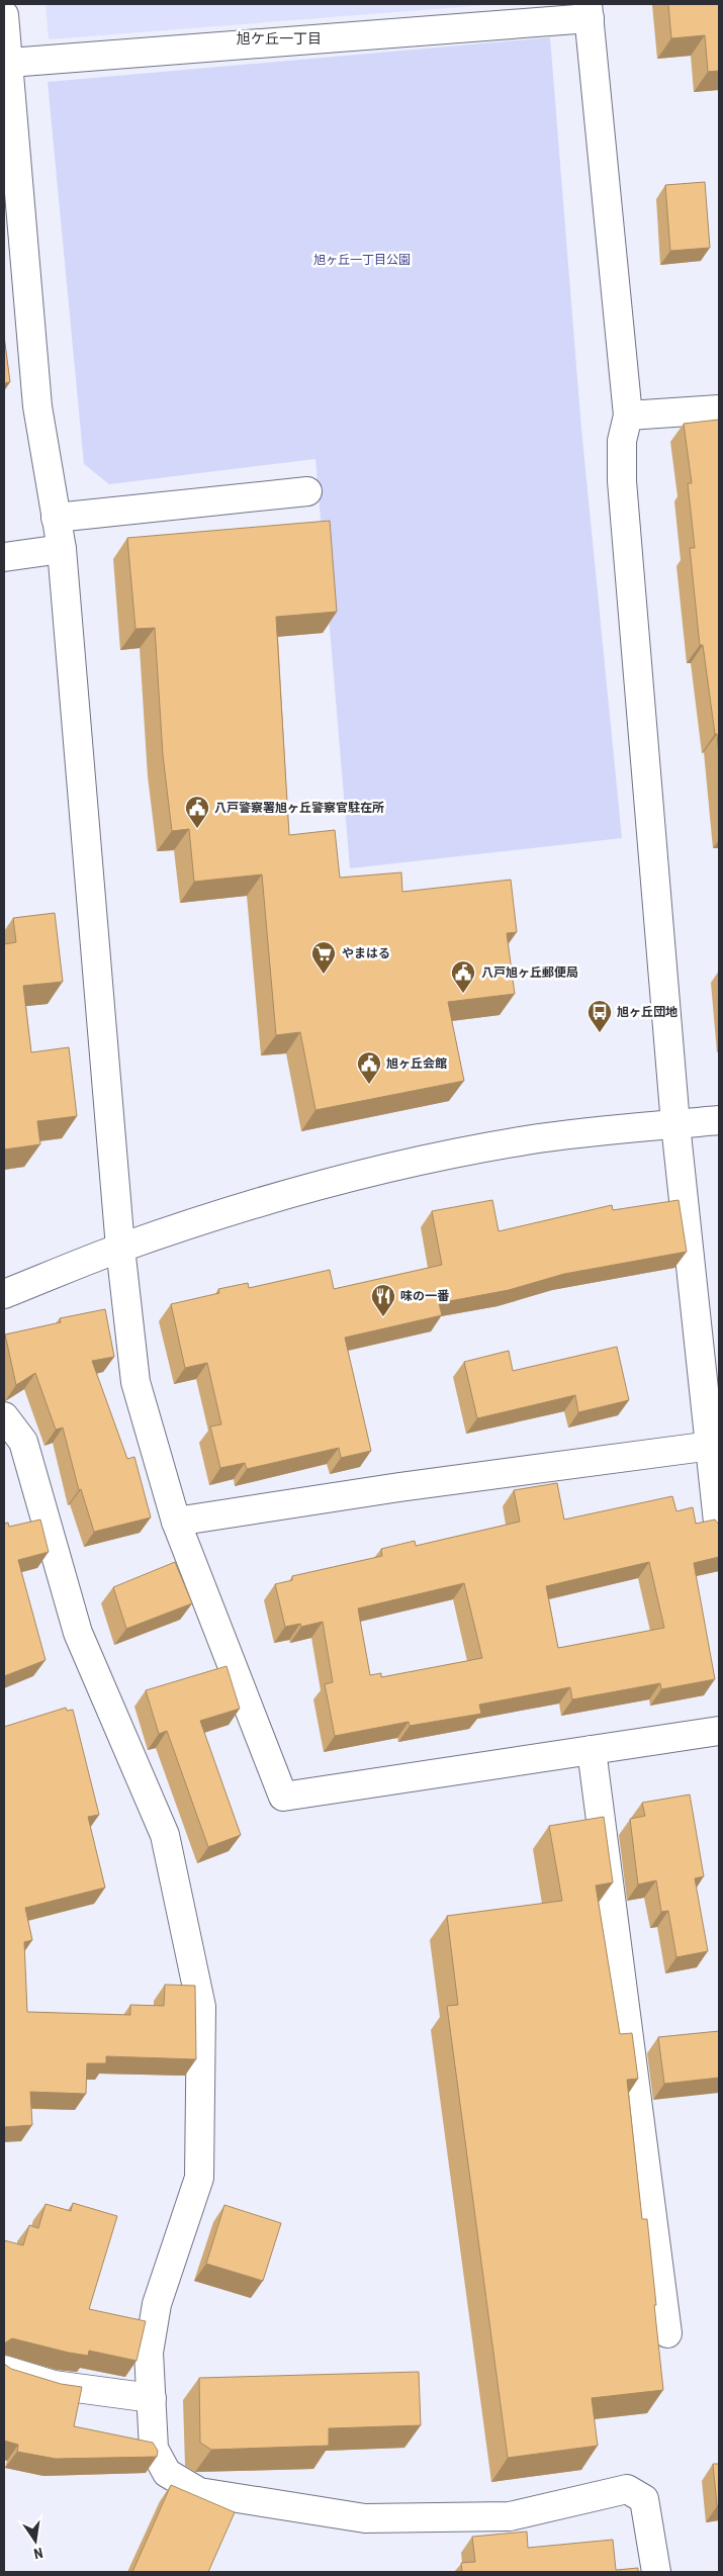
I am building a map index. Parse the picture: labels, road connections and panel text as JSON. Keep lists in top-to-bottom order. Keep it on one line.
{"districts":["旭ケ丘一丁目"],"parks":["旭ヶ丘一丁目公園"],"places":{"public building":["八戸警察署旭ヶ丘警察官駐在所","八戸旭ヶ丘郵便局","旭ヶ丘会館"],"supermarket":["やまはる"],"bus stop":["旭ヶ丘団地"],"restaurant":["味の一番"]},"north":"bottom"}
